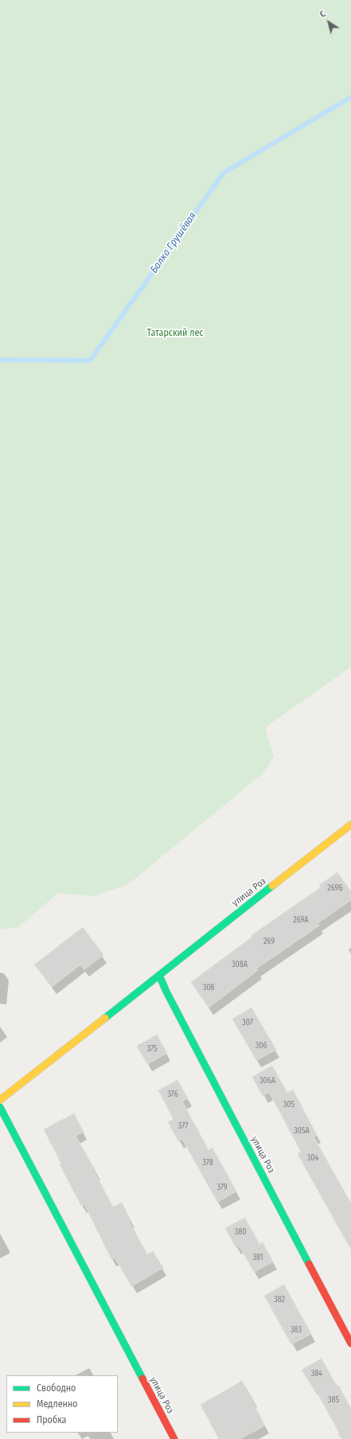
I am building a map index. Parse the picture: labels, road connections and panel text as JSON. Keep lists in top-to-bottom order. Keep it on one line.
{"streets":{"street":["улица Роз"]},"water":["Балка Грушёвая"],"parks":["Татарский лес"],"house_numbers":["269Б","269А","269","308А","308","307","306","375","306А","376","305","377","305А","304","378","379","380","381","382","383","384","385"],"legend":["Свободно","Медленно","Пробка"],"north":"top left"}
